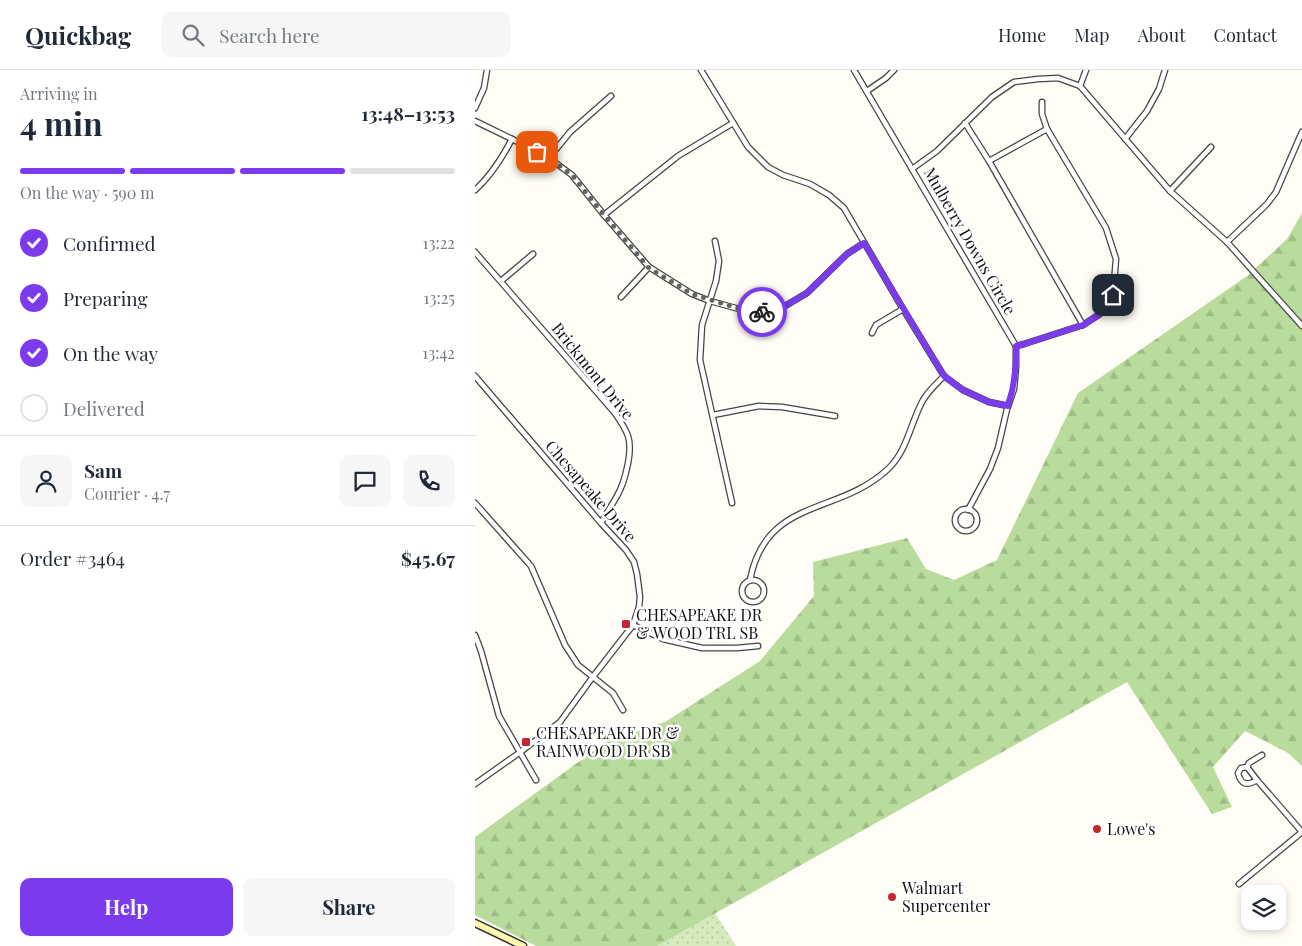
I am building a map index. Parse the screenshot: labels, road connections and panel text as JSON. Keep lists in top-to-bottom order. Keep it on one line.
{"streets":{"street":["Mulberry Downs Circle","Brickmont Drive","Chesapeake Drive"]},"crossings":[["Brickmont Drive","Chesapeake Drive"]],"places":{"transit":["CHESAPEAKE DR & WOOD TRL SB","CHESAPEAKE DR & RAINWOOD DR SB"],"other":["Lowe's","Walmart Supercenter"]},"page":{"header":"Quickbag","search":"Search here","nav":["Home","Map","About","Contact"],"heading":["4 min","Arriving in","13:48–13:53"],"panel":["Sam","Courier · 4.7","Order #3464","$45.67"],"bar":"On the way · 590 m","list":[["Confirmed","13:22"],["Preparing","13:25"],["On the way","13:42"],"Delivered"],"buttons":["Help","Share"]}}
